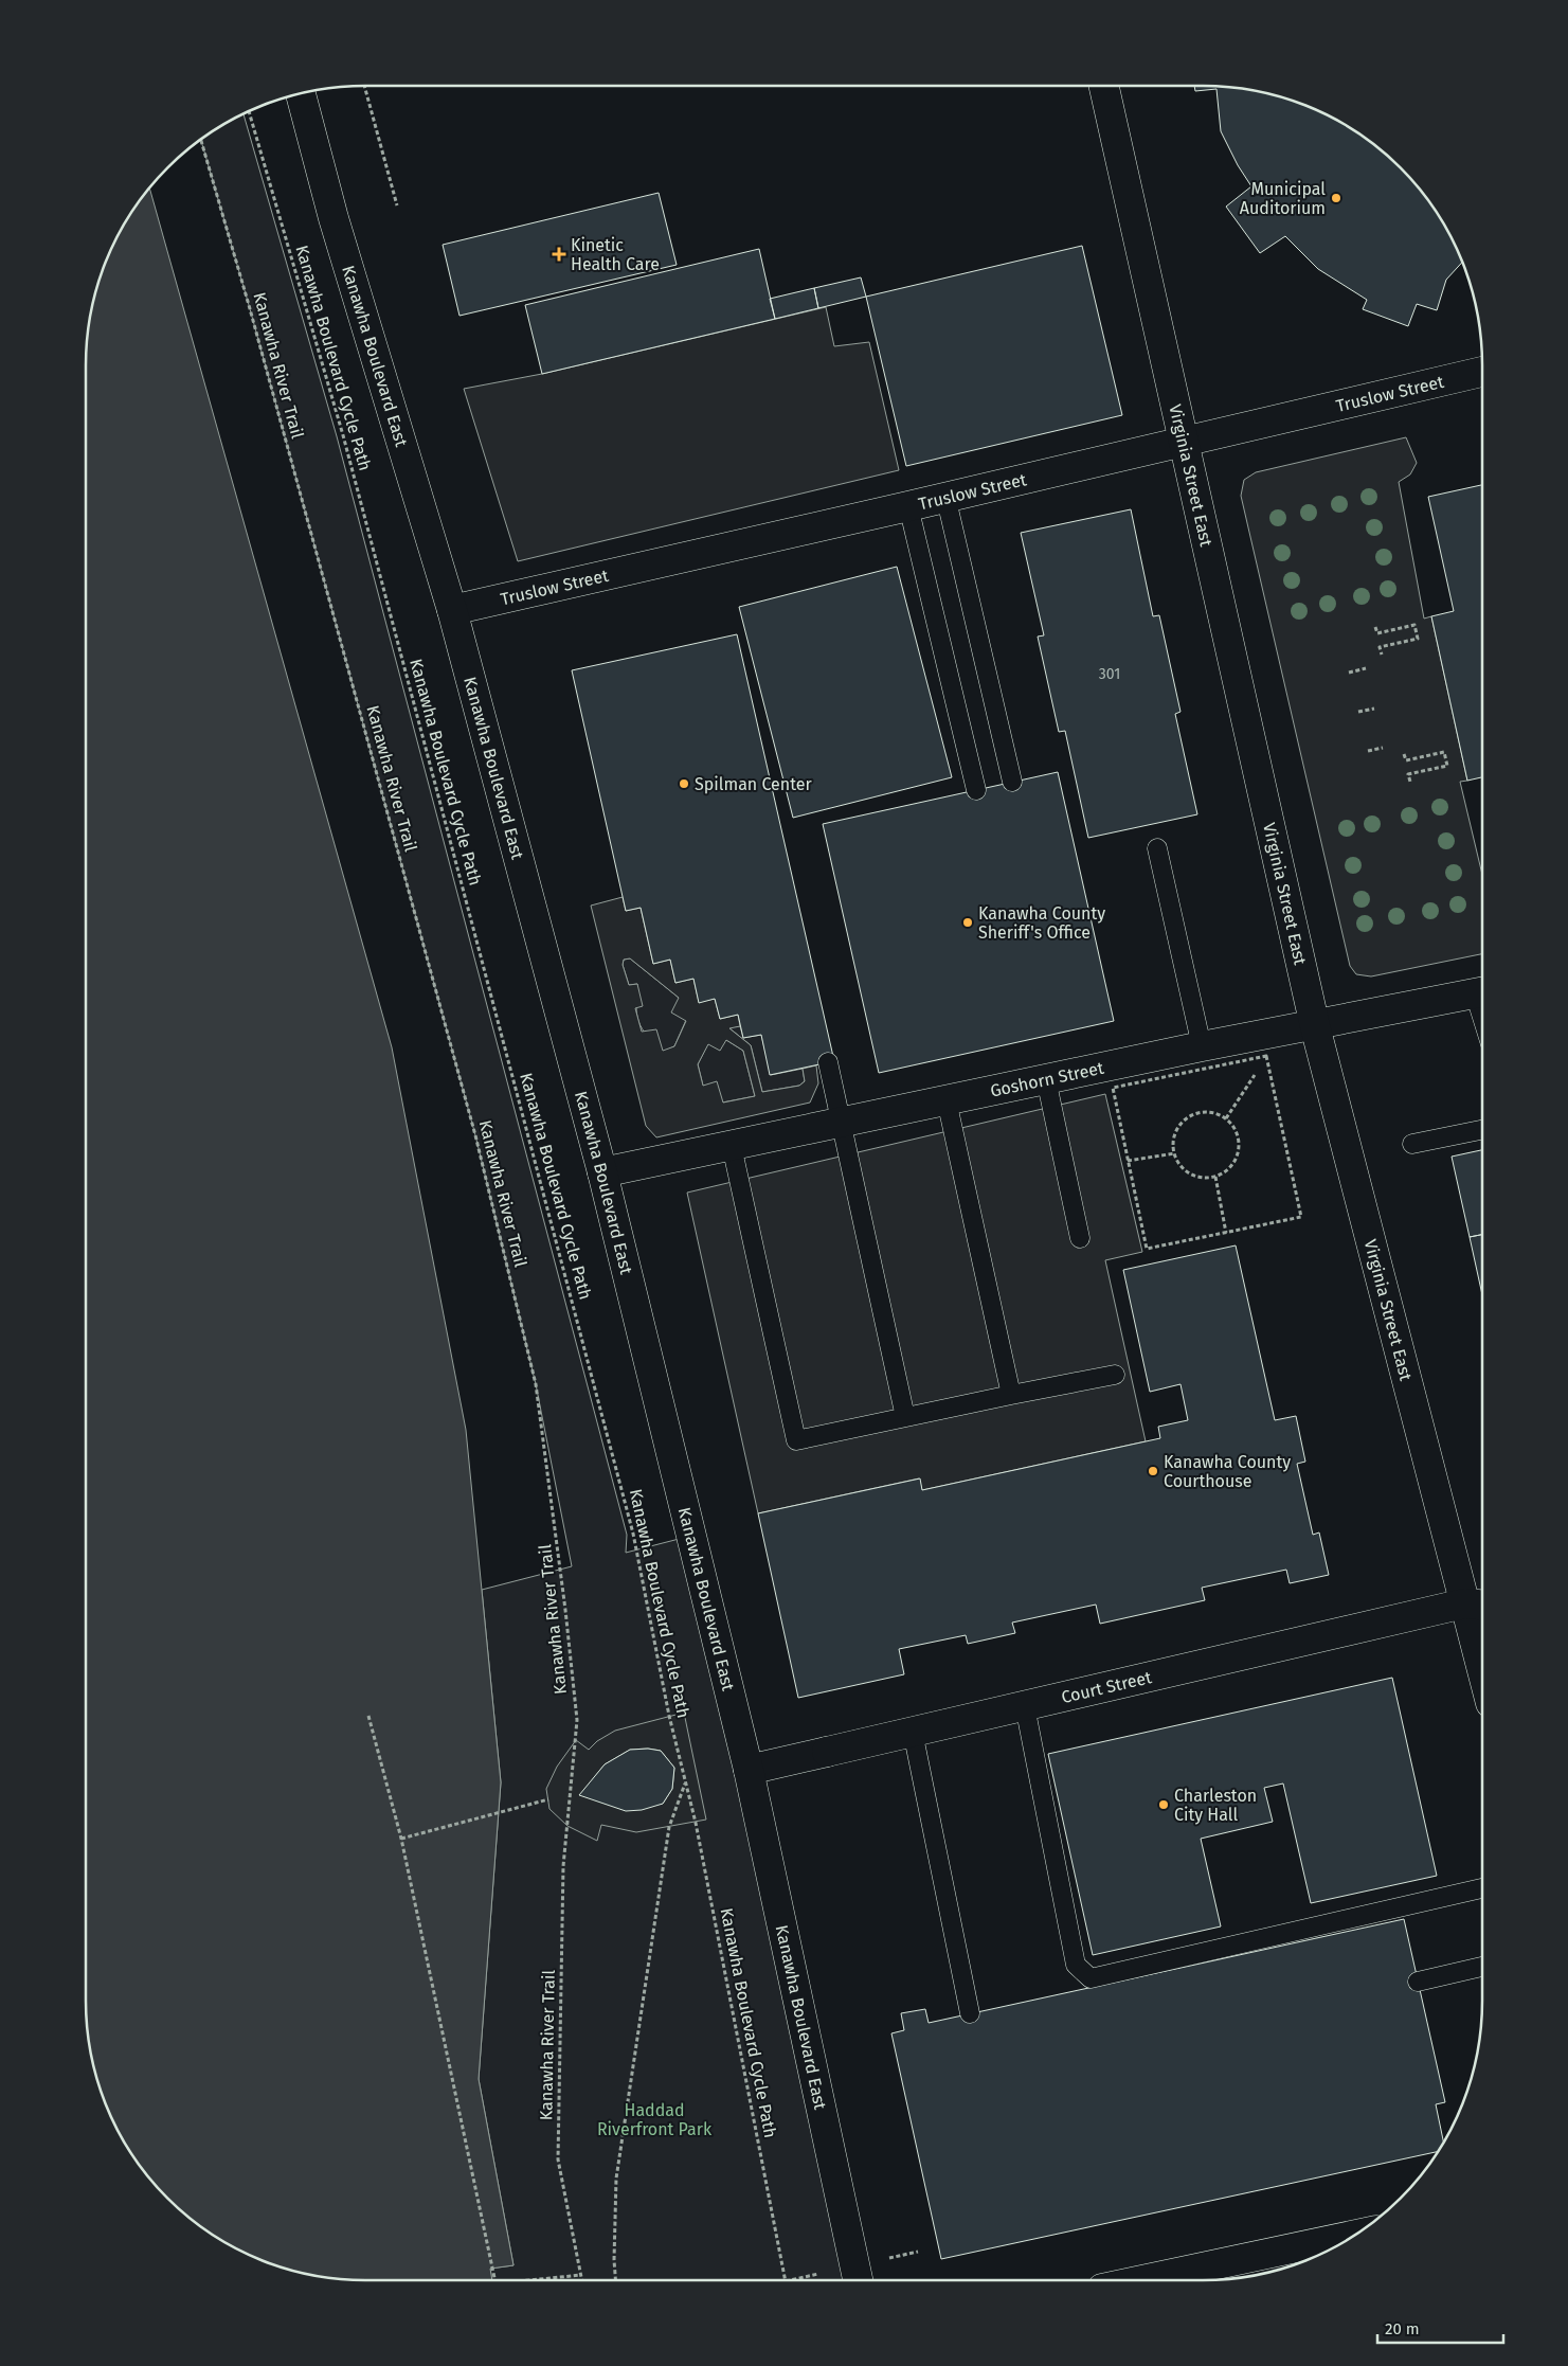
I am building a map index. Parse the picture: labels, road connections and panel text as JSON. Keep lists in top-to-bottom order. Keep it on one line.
{"streets":{"main road":["Kanawha Boulevard East","Truslow Street","Virginia Street East","Goshorn Street","Court Street"],"path":["Kanawha Boulevard Cycle Path","Kanawha River Trail"]},"crossings":[["Kanawha Boulevard East","Truslow Street"],["Kanawha Boulevard East","Goshorn Street"],["Kanawha Boulevard East","Court Street"],["Truslow Street","Virginia Street East"],["Virginia Street East","Goshorn Street"],["Virginia Street East","Court Street"]],"parks":["Haddad Riverfront Park"],"places":{"other":["Municipal Auditorium","Spilman Center","Kanawha County Sheriff's Office","Kanawha County Courthouse","Charleston City Hall"],"health":["Kinetic Health Care"]},"house_numbers":["301"],"scale_bar":"20 m"}
